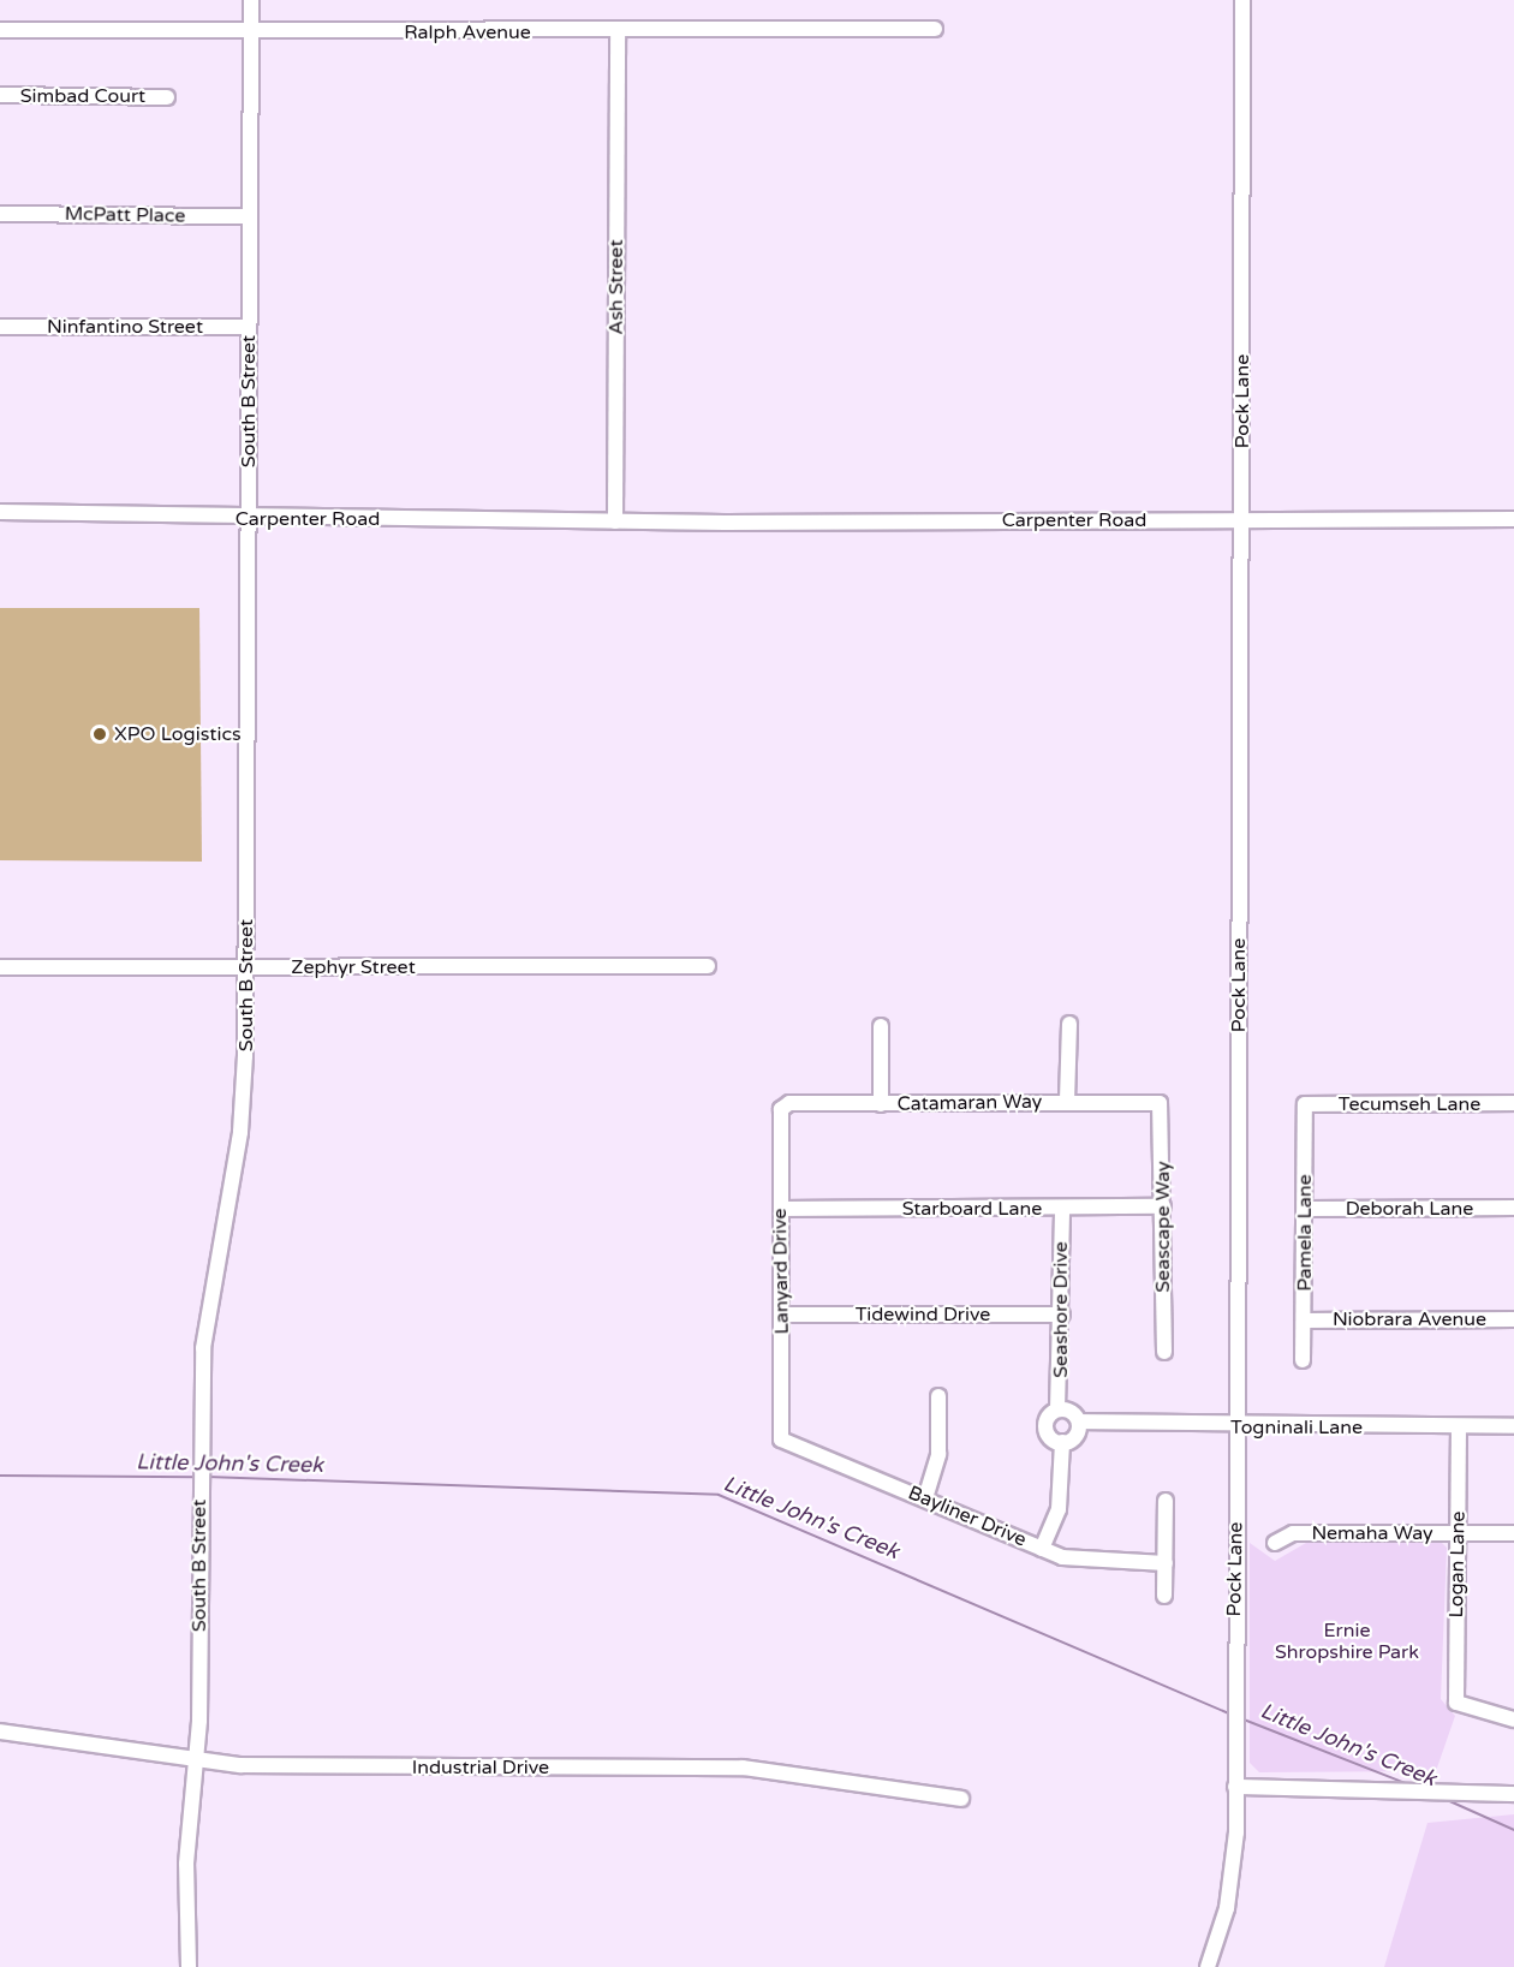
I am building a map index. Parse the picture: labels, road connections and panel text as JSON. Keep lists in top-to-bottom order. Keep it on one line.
{"streets":{"street":["Ralph Avenue","Simbad Court","McPatt Place","Ash Street","Ninfantino Street","South B Street","Pock Lane","Carpenter Road","Zephyr Street","Catamaran Way","Tecumseh Lane","Starboard Lane","Deborah Lane","Seascape Way","Pamela Lane","Lanyard Drive","Seashore Drive","Tidewind Drive","Niobrara Avenue","Togninali Lane","Bayliner Drive","Nemaha Way","Logan Lane","Industrial Drive"]},"crossings":[["Ralph Avenue","Ash Street"],["Ralph Avenue","South B Street"],["McPatt Place","South B Street"],["Ash Street","Carpenter Road"],["Ninfantino Street","South B Street"],["South B Street","Carpenter Road"],["South B Street","Zephyr Street"],["South B Street","Industrial Drive"],["Pock Lane","Carpenter Road"],["Pock Lane","Togninali Lane"],["Catamaran Way","Seascape Way"],["Catamaran Way","Lanyard Drive"],["Tecumseh Lane","Pamela Lane"],["Starboard Lane","Seascape Way"],["Starboard Lane","Lanyard Drive"],["Starboard Lane","Seashore Drive"],["Deborah Lane","Pamela Lane"],["Pamela Lane","Niobrara Avenue"],["Lanyard Drive","Tidewind Drive"],["Lanyard Drive","Bayliner Drive"],["Seashore Drive","Tidewind Drive"],["Seashore Drive","Bayliner Drive"],["Togninali Lane","Logan Lane"],["Nemaha Way","Logan Lane"]],"water":["Little John's Creek"],"parks":["Ernie Shropshire Park"],"places":["XPO Logistics"]}
